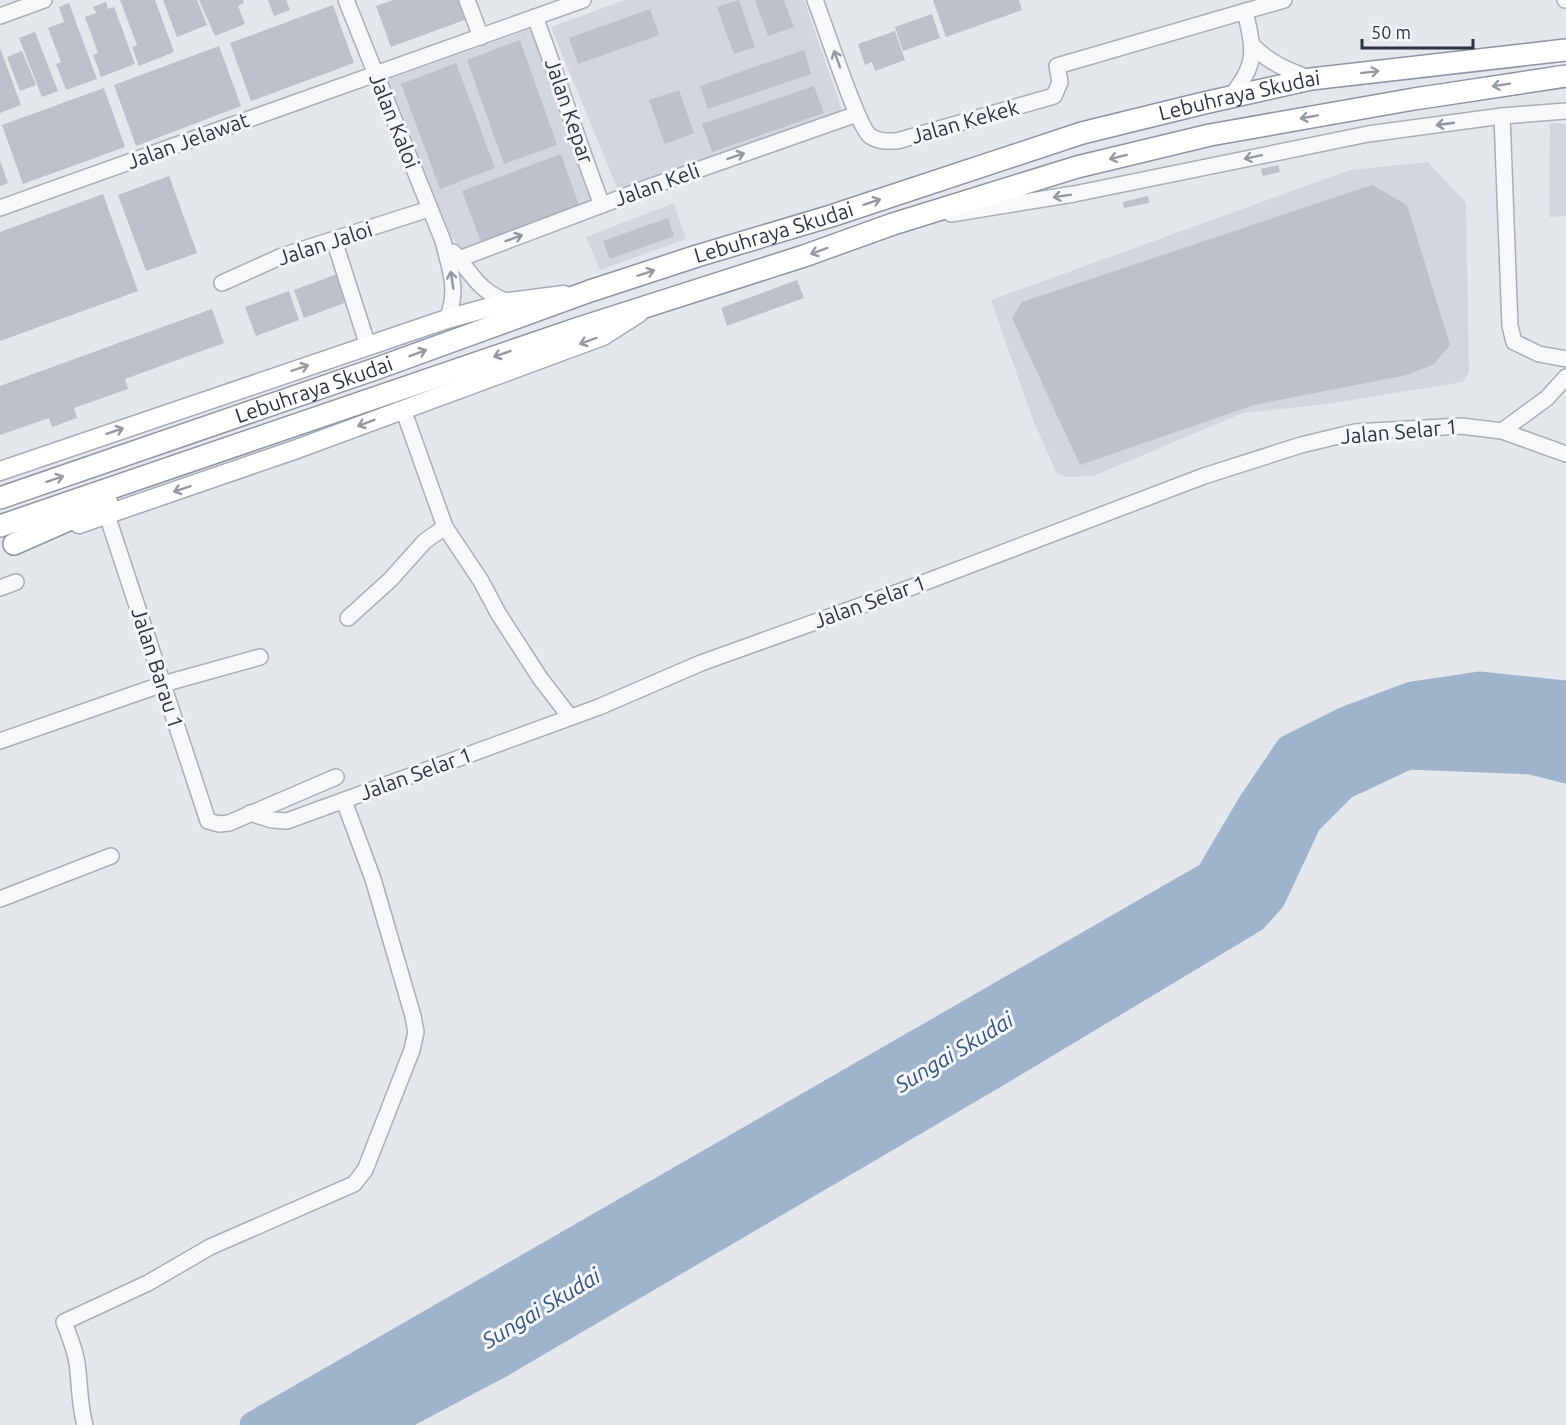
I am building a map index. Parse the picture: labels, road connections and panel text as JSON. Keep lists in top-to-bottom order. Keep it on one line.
{"streets":{"highway":["Lebuhraya Skudai"],"street":["Jalan Kepar","Jalan Kaloi","Jalan Kekek","Jalan Jelawat","Jalan Keli","Jalan Jaloi","Jalan Selar 1","Jalan Barau 1"]},"crossings":[["Jalan Kepar","Jalan Jelawat"],["Jalan Kepar","Jalan Keli"],["Jalan Kaloi","Jalan Jelawat"],["Jalan Kaloi","Jalan Keli"],["Jalan Kaloi","Jalan Jaloi"],["Jalan Kekek","Jalan Keli"],["Jalan Selar 1","Jalan Barau 1"]],"one_way":["Jalan Keli"],"water":["Sungai Skudai"],"scale_bar":"50 m"}
